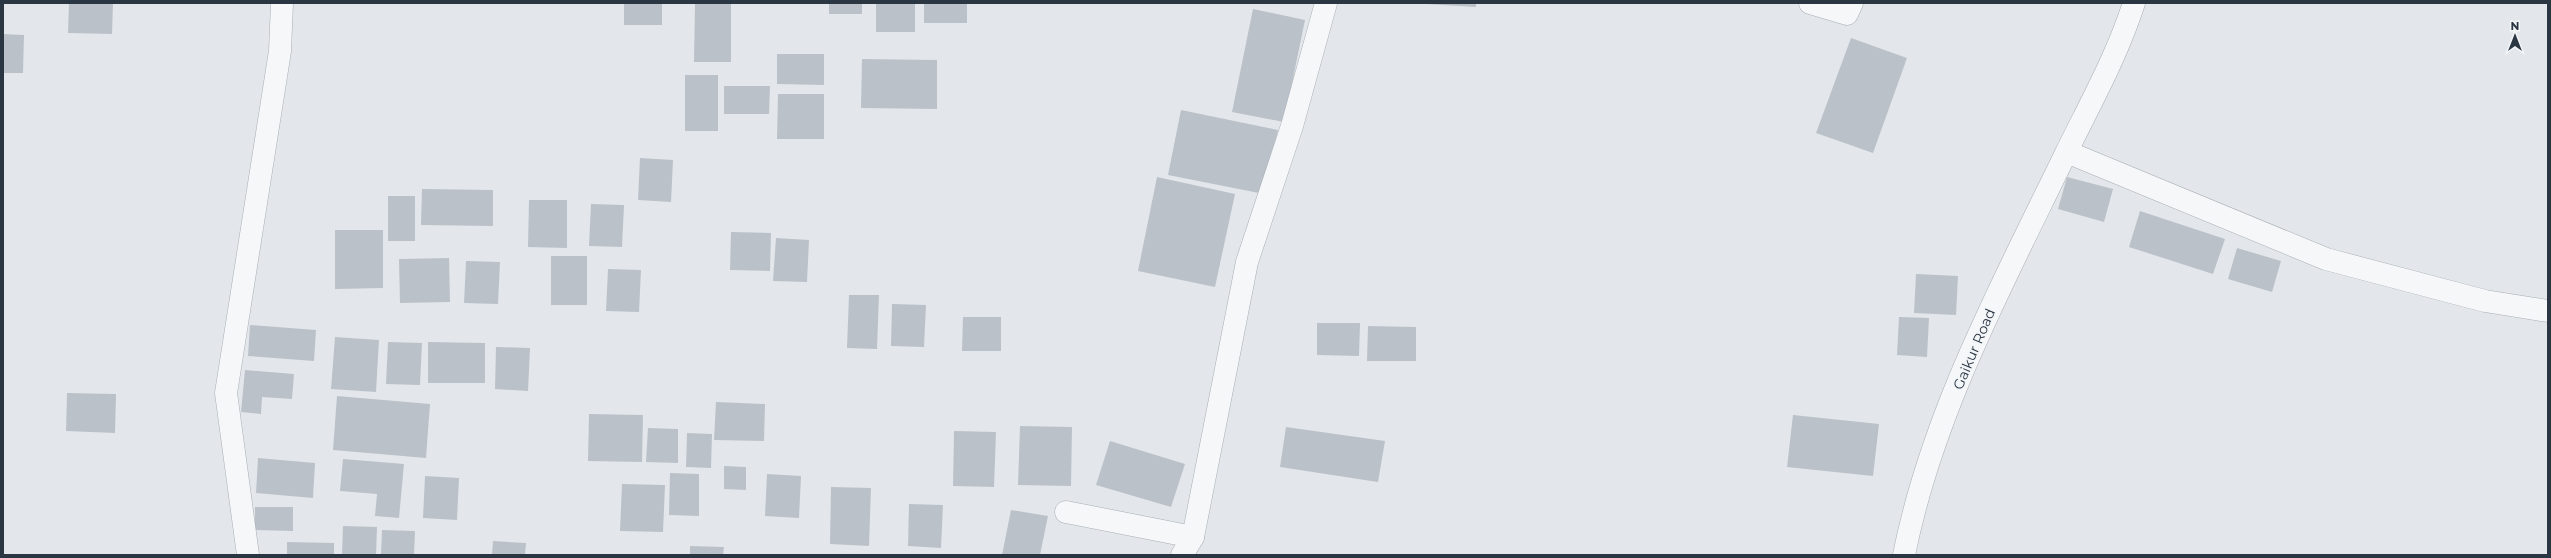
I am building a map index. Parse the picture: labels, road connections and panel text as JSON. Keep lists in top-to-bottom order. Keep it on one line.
{"streets":{"street":["Gaikur Road"]},"north":"top"}
